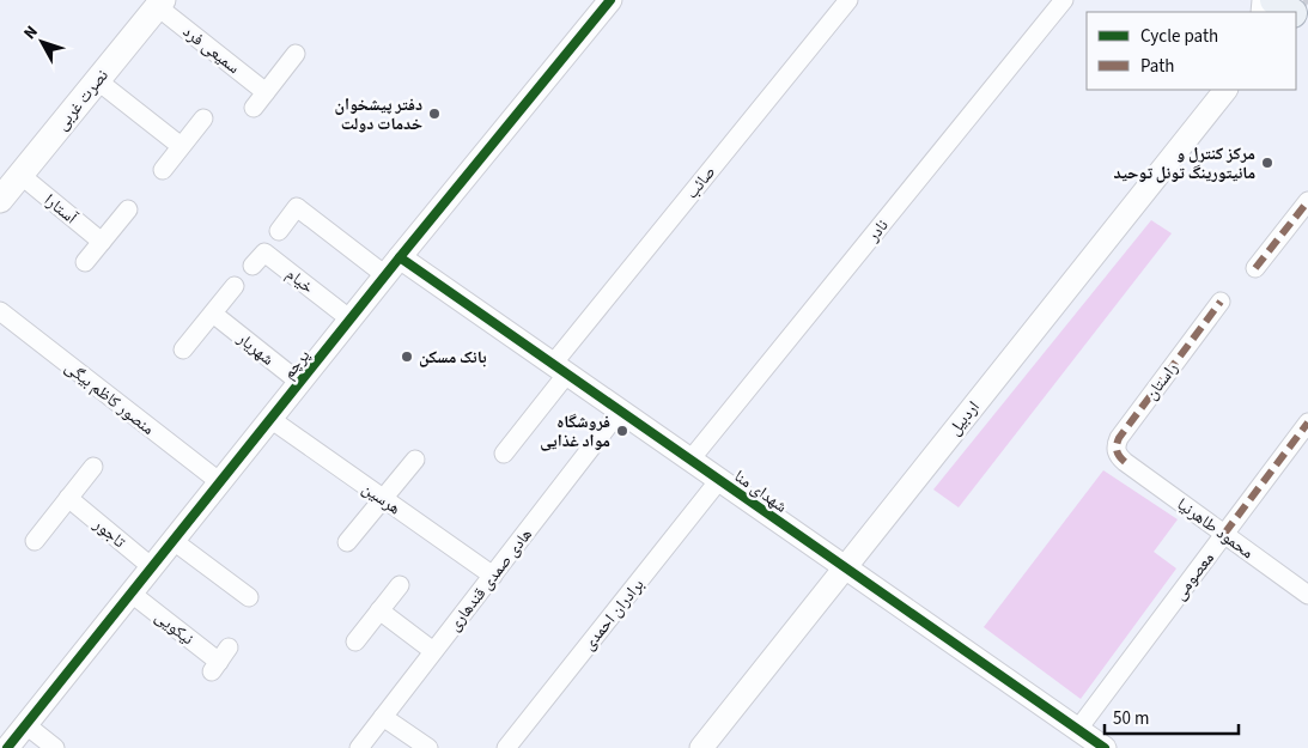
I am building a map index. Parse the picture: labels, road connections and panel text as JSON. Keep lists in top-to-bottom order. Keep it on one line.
{"streets":{"main road":["نصرت غربی"],"street":["سمیعی فرد","صائب","آستارا","نادر","خیام","شهریار","پرچم","راستان","منصور کاظم بیگی","اردبیل","شهدای منا","هرسین","محمود طاهرنیا","تاجور","معصومی","هادی صمدی قندهاری","برادران احمدی","نیکویی"]},"crossings":[["سمیعی فرد","نصرت غربی"],["نصرت غربی","آستارا"],["صائب","شهدای منا"],["نادر","شهدای منا"],["خیام","پرچم"],["شهریار","پرچم"],["پرچم","منصور کاظم بیگی"],["پرچم","شهدای منا"],["پرچم","هرسین"],["پرچم","تاجور"],["پرچم","نیکویی"],["راستان","محمود طاهرنیا"],["اردبیل","شهدای منا"],["شهدای منا","معصومی"],["شهدای منا","هادی صمدی قندهاری"],["شهدای منا","برادران احمدی"],["هرسین","هادی صمدی قندهاری"],["محمود طاهرنیا","معصومی"]],"places":["دفتر پیشخوان خدمات دولت","مرکز کنترل و مانیتورینگ تونل توحید","بانک مسکن","فروشگاه مواد غذایی"],"legend":["Cycle path","Path"],"scale_bar":"50 m","north":"top left"}
